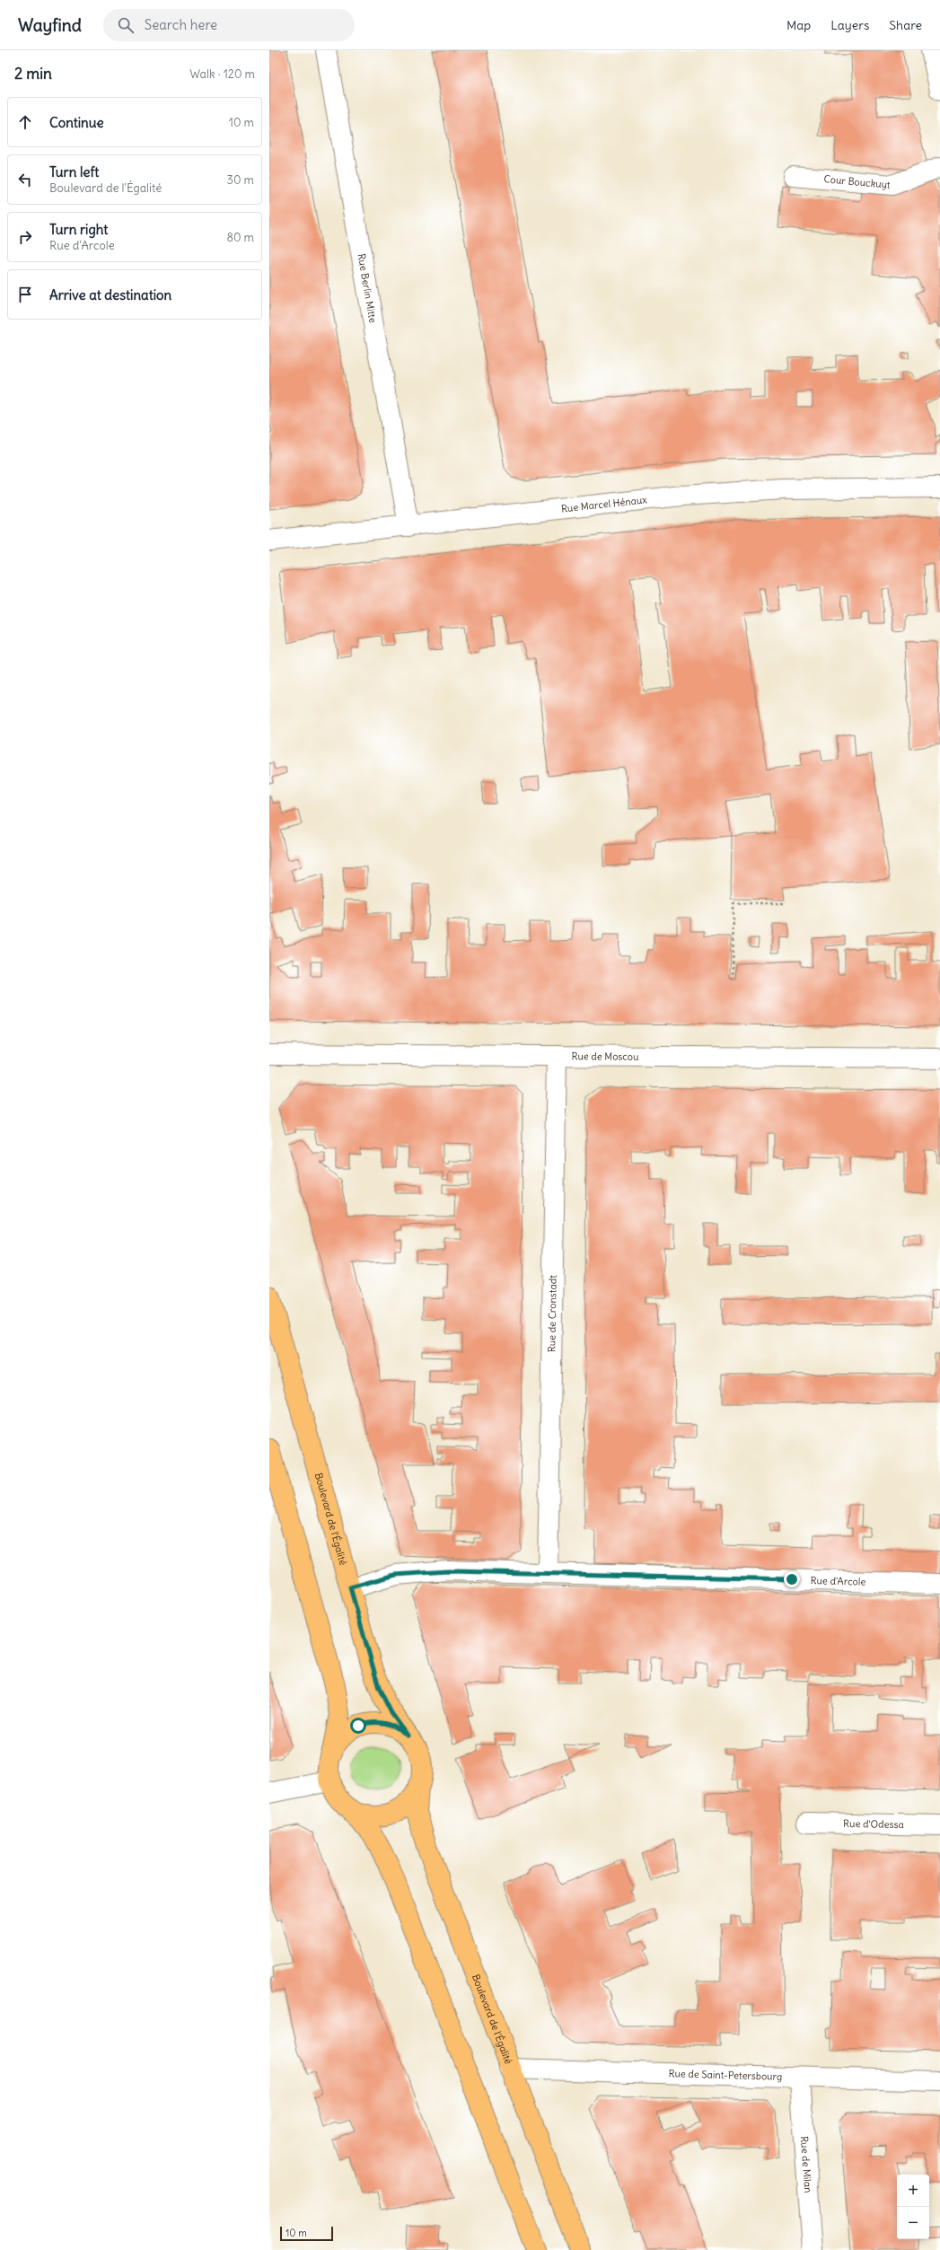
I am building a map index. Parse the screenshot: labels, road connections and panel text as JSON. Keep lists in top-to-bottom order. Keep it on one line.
{"streets":{"main road":["Boulevard de l'Égalité"],"street":["Cour Bouckuyt","Rue Berlin Mitte","Rue Marcel Hénaux","Rue de Moscou","Rue de Cronstadt","Rue d'Arcole","Rue d'Odessa","Rue de Saint-Petersbourg","Rue de Milan"]},"crossings":[["Rue Berlin Mitte","Rue Marcel Hénaux"],["Rue de Moscou","Rue de Cronstadt"],["Rue de Cronstadt","Rue d'Arcole"],["Boulevard de l'Égalité","Rue d'Arcole"],["Boulevard de l'Égalité","Rue de Saint-Petersbourg"],["Rue de Saint-Petersbourg","Rue de Milan"]],"scale_bar":"10 m","page":{"header":"Wayfind","search":"Search here","nav":["Map","Layers","Share"],"heading":["2 min","Walk · 120 m"],"list":[["Continue","10 m"],["Turn left","Boulevard de l'Égalité","30 m"],["Turn right","Rue d'Arcole","80 m"],"Arrive at destination"],"map_buttons":["+","−"],"scale":"10 m"}}
